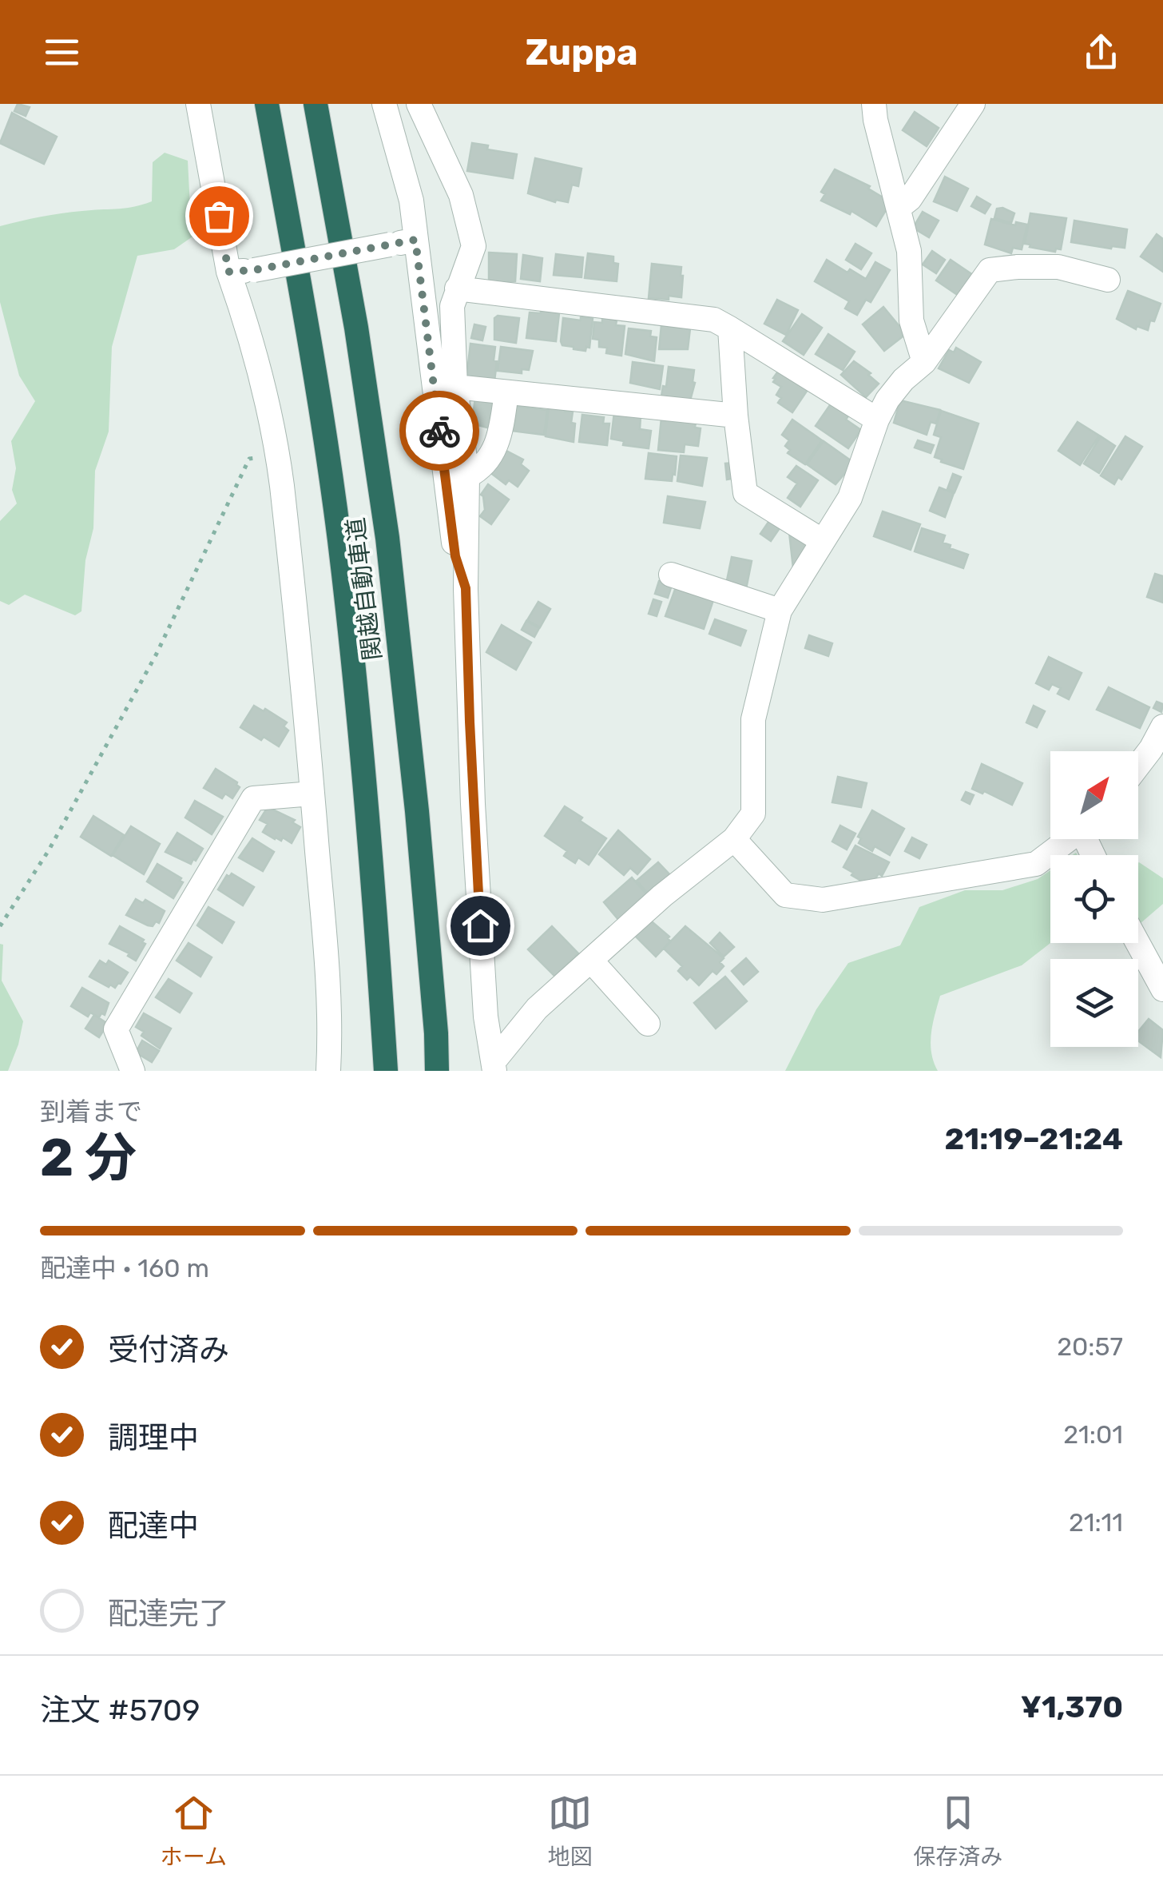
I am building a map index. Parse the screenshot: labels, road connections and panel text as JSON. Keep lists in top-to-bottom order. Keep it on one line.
{"streets":{"highway":["関越自動車道"]},"north":"top right","page":{"header":"Zuppa","heading":["2 分","到着まで","21:19–21:24"],"panel":["注文 #5709","¥1,370"],"bar":"配達中 · 160 m","list":[["受付済み","20:57"],["調理中","21:01"],["配達中","21:11"],"配達完了"],"tabs":["ホーム","地図","保存済み"]}}
